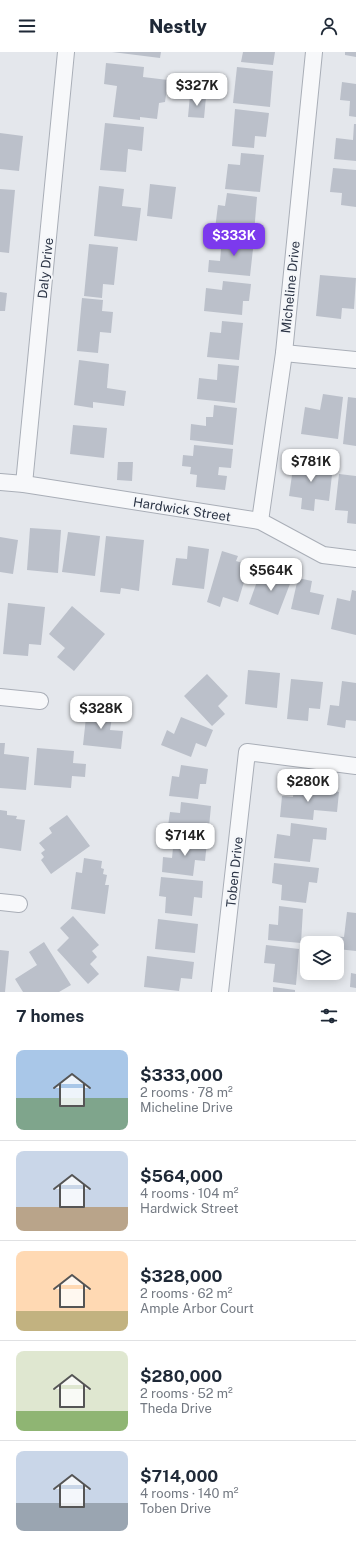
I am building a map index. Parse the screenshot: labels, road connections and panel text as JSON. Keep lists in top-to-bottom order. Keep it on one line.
{"streets":{"street":["Daly Drive","Micheline Drive","Hardwick Street","Toben Drive"]},"crossings":[["Daly Drive","Hardwick Street"],["Micheline Drive","Hardwick Street"]],"page":{"header":"Nestly","price":["$327K","$333K","$781K","$564K","$328K","$280K","$714K"],"heading":"7 homes","list":[{"name":"$333,000","note":"2 rooms · 78 m² · Micheline Drive"},{"name":"$564,000","note":"4 rooms · 104 m² · Hardwick Street"},{"name":"$328,000","note":"2 rooms · 62 m² · Ample Arbor Court"},{"name":"$280,000","note":"2 rooms · 52 m² · Theda Drive"},{"name":"$714,000","note":"4 rooms · 140 m² · Toben Drive"}]}}
